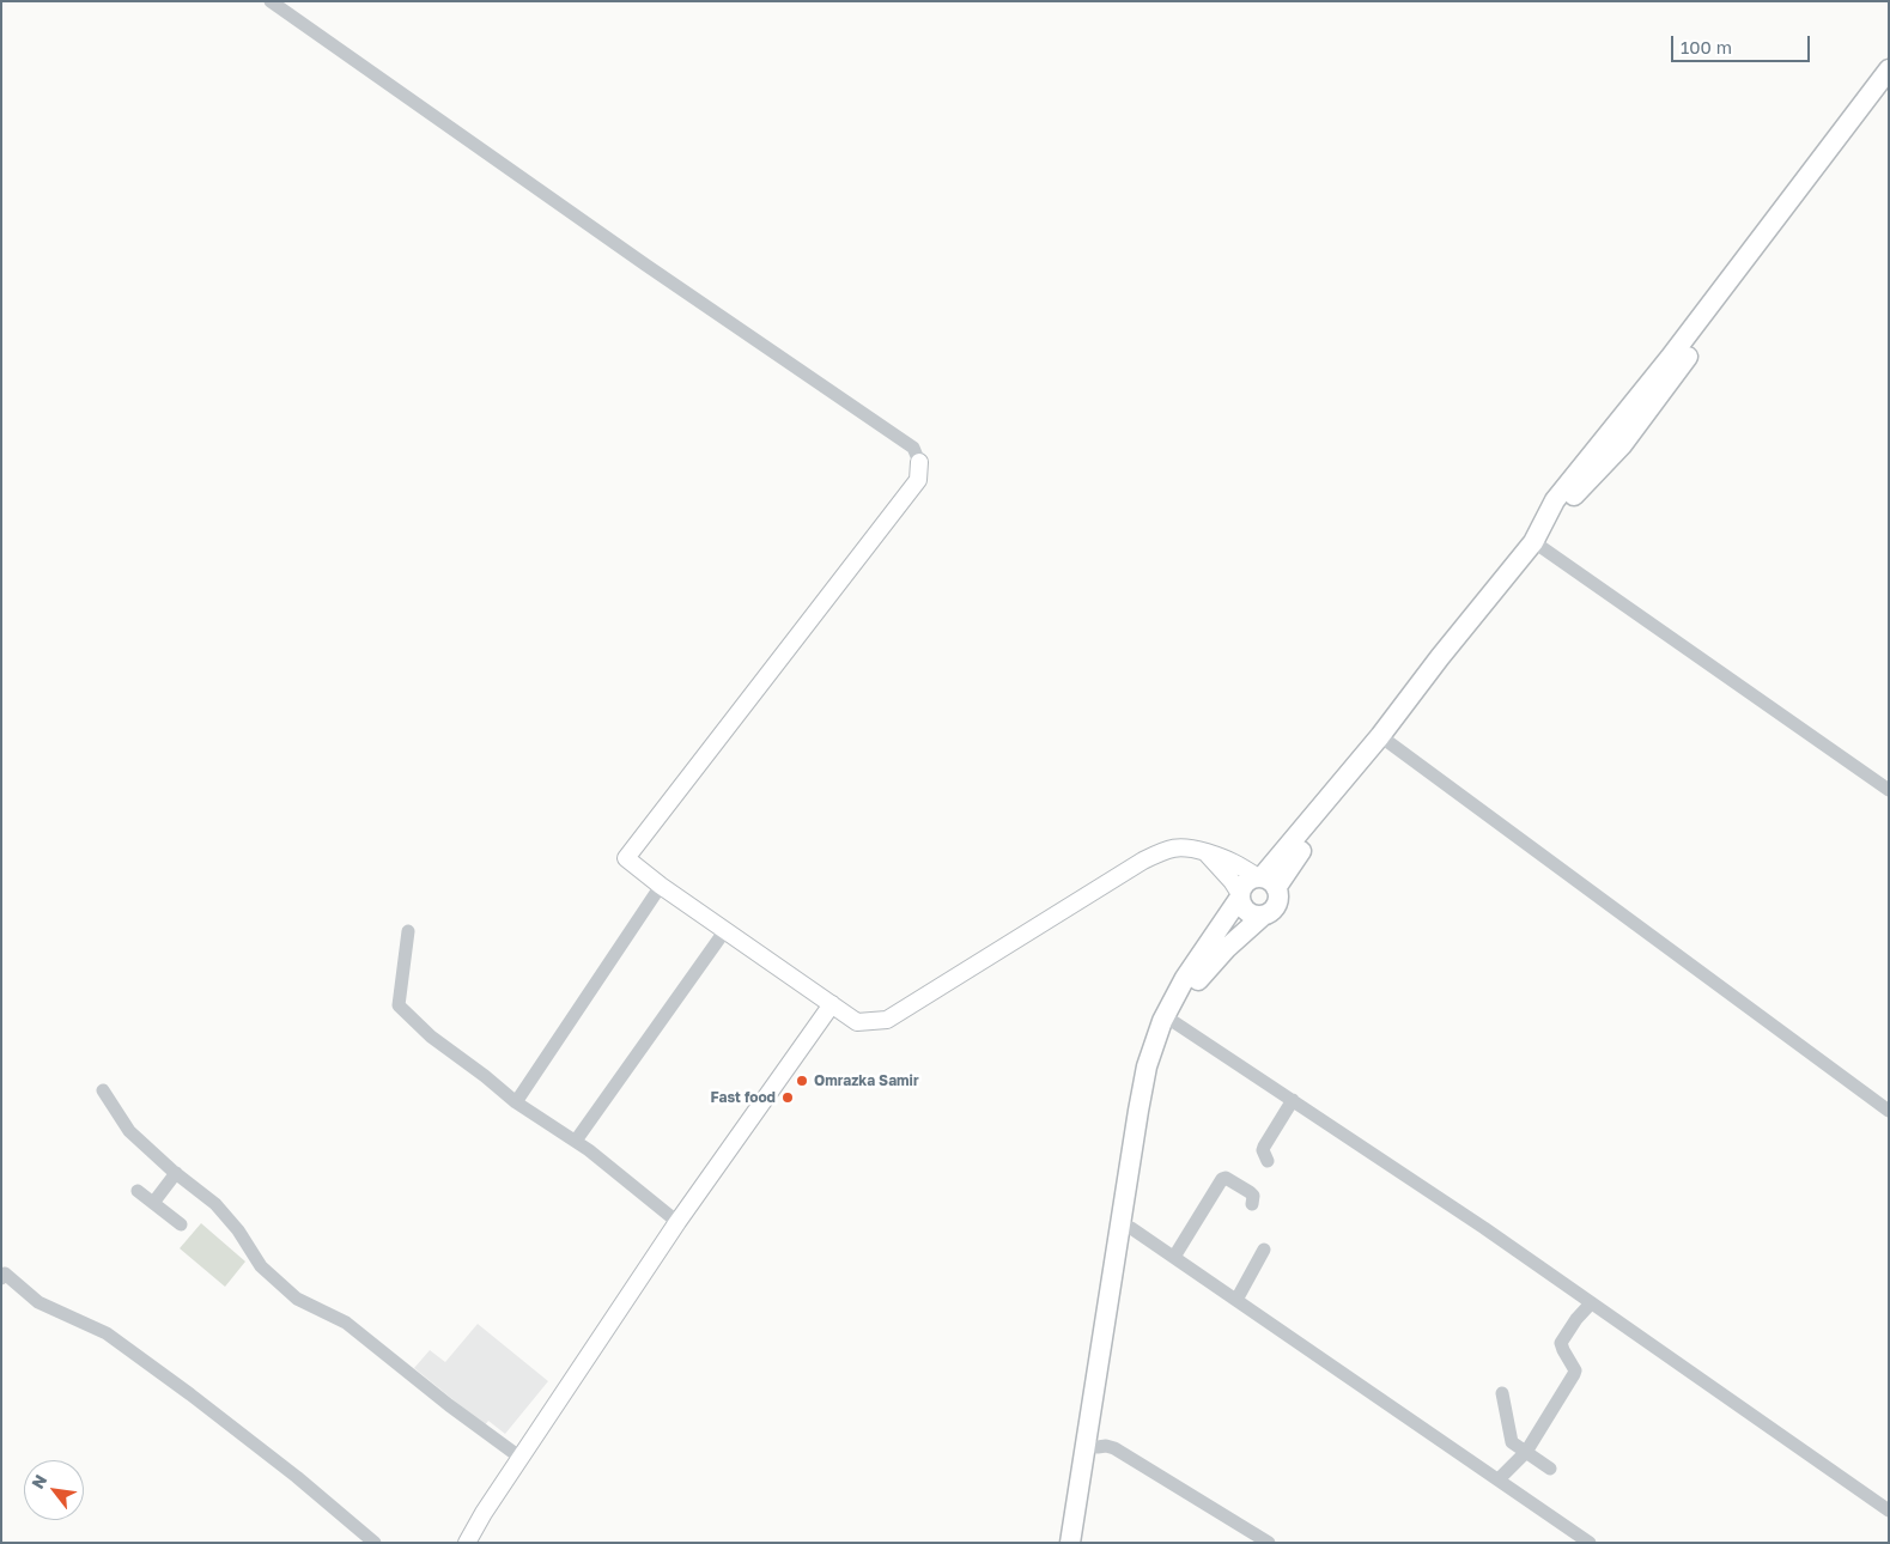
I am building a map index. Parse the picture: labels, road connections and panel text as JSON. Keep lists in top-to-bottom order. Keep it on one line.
{"places":["Omrazka Samir","Fast food"],"scale_bar":"100 m","north":"top left"}
